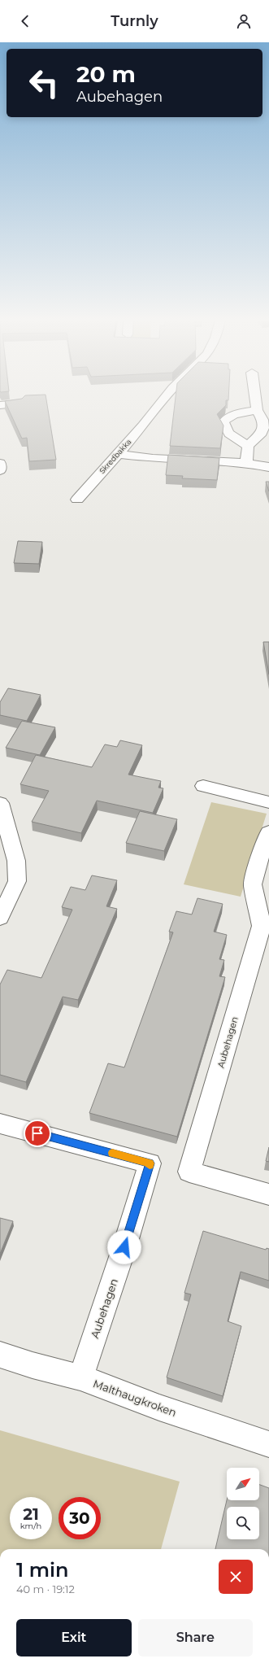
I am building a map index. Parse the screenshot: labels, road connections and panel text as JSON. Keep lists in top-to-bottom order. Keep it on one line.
{"streets":{"street":["Skredbakka","Aubehagen","Malthaugkroken"]},"crossings":[["Aubehagen","Malthaugkroken"]],"north":"top right","page":{"header":"Turnly","turn":["20 m","Aubehagen"],"speed":"21 km/h","limit":"30","heading":["1 min","40 m · 19:12"],"buttons":["Exit","Share"]}}
